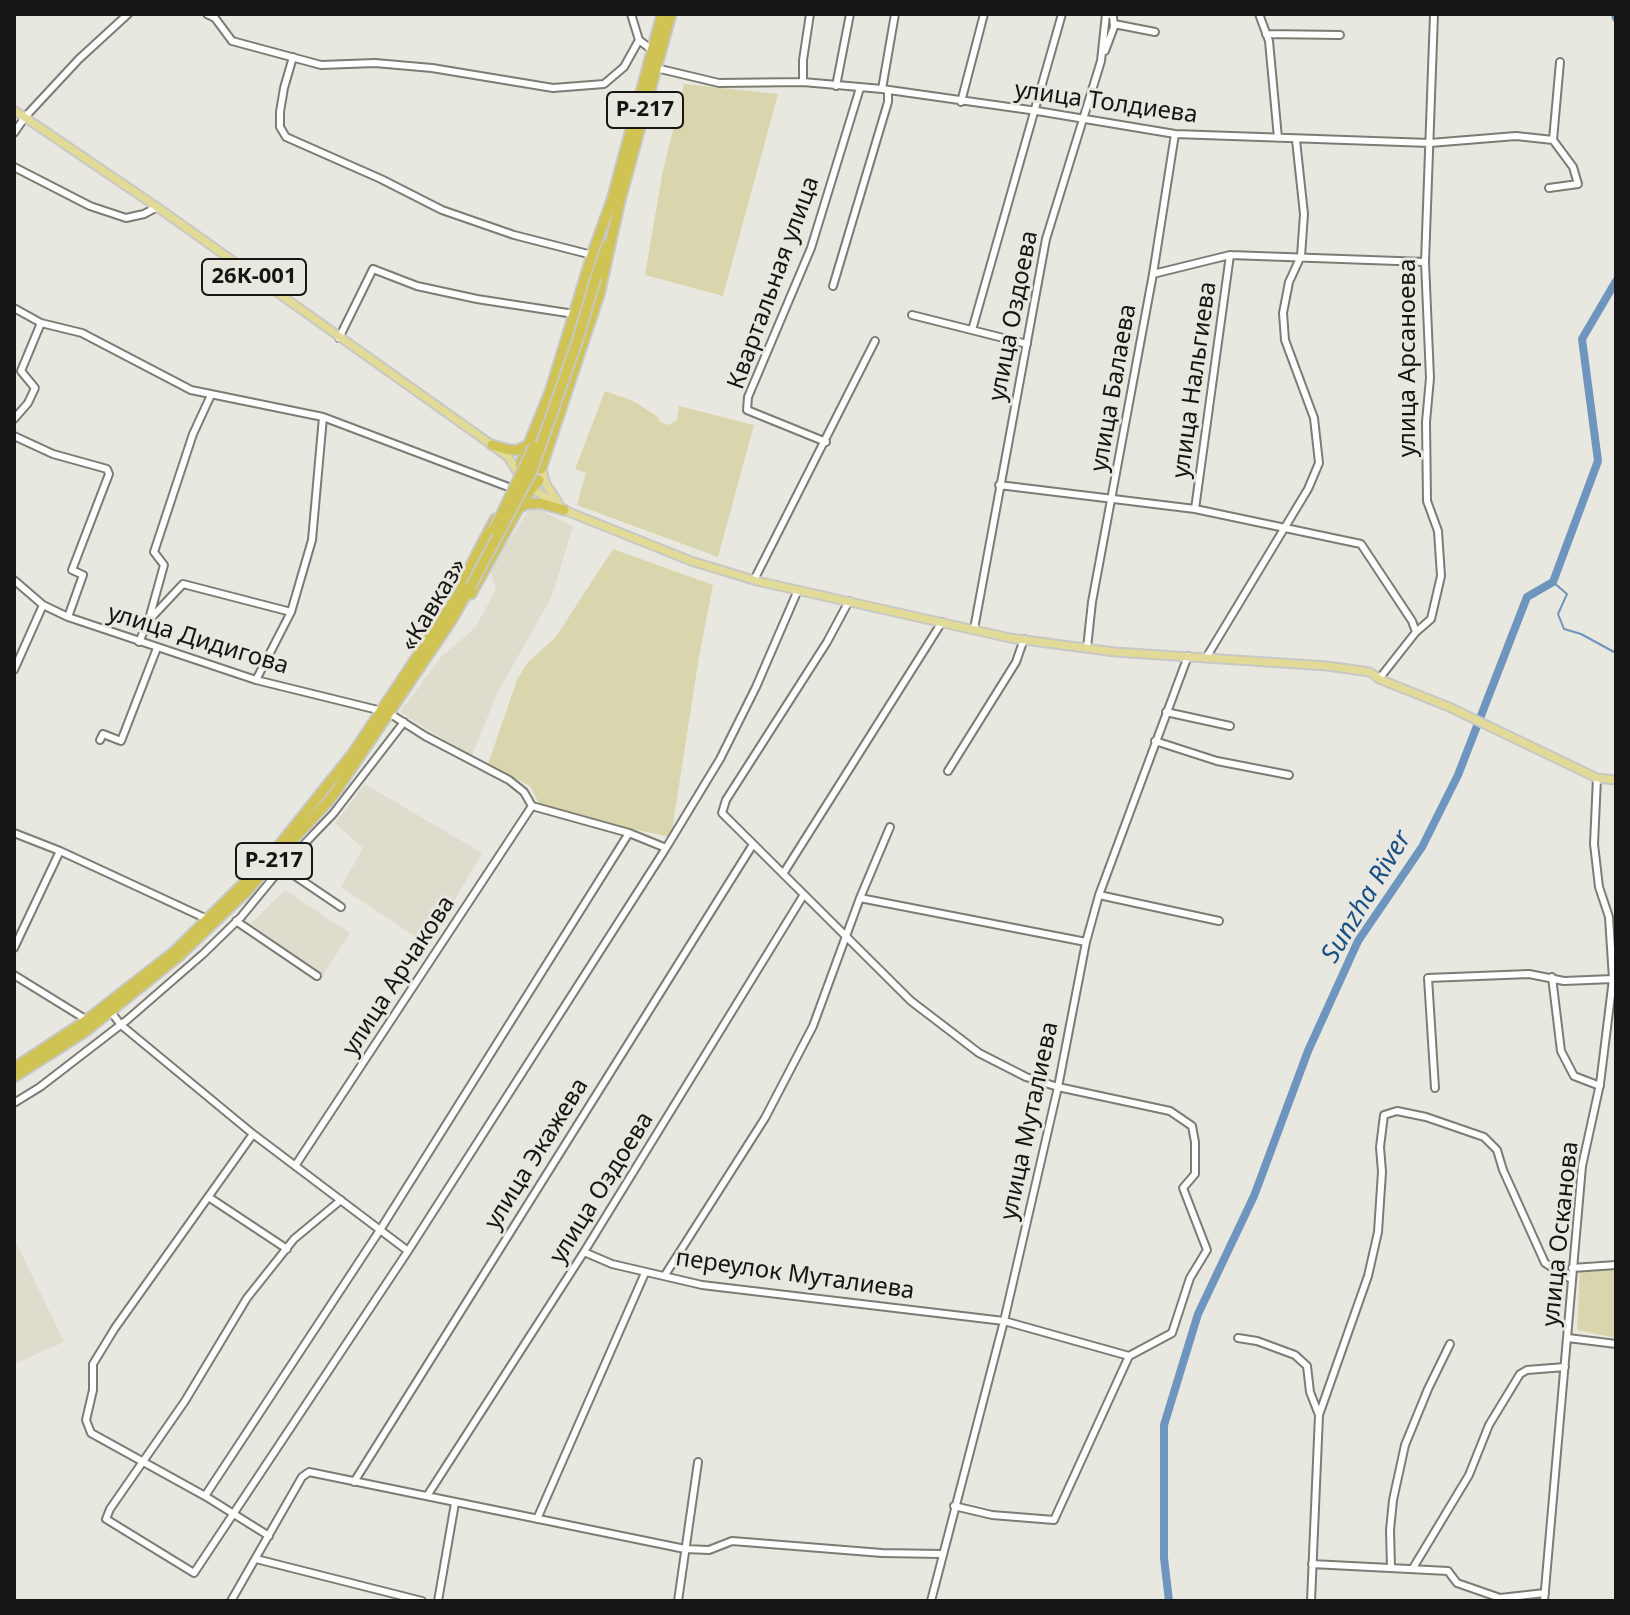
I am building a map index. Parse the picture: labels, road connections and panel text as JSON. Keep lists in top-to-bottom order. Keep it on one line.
{"streets":{"highway":["Р-217","«Кавказ»"],"main road":["26К-001"],"street":["улица Толдиева","Квартальная улица","улица Оздоева","улица Арсаноева","улица Нальгиева","улица Балаева","улица Дидигова","улица Арчакова","улица Муталиева","улица Экажева","улица Осканова","переулок Муталиева"]},"crossings":[["улица Толдиева","Квартальная улица"],["улица Толдиева","улица Оздоева"],["улица Толдиева","улица Арсаноева"],["улица Толдиева","улица Балаева"],["улица Толдиева","«Кавказ»"],["Р-217","«Кавказ»"],["улица Оздоева","переулок Муталиева"],["«Кавказ»","улица Дидигова"],["улица Дидигова","улица Арчакова"],["улица Муталиева","переулок Муталиева"]],"water":["Sunzha River"]}
